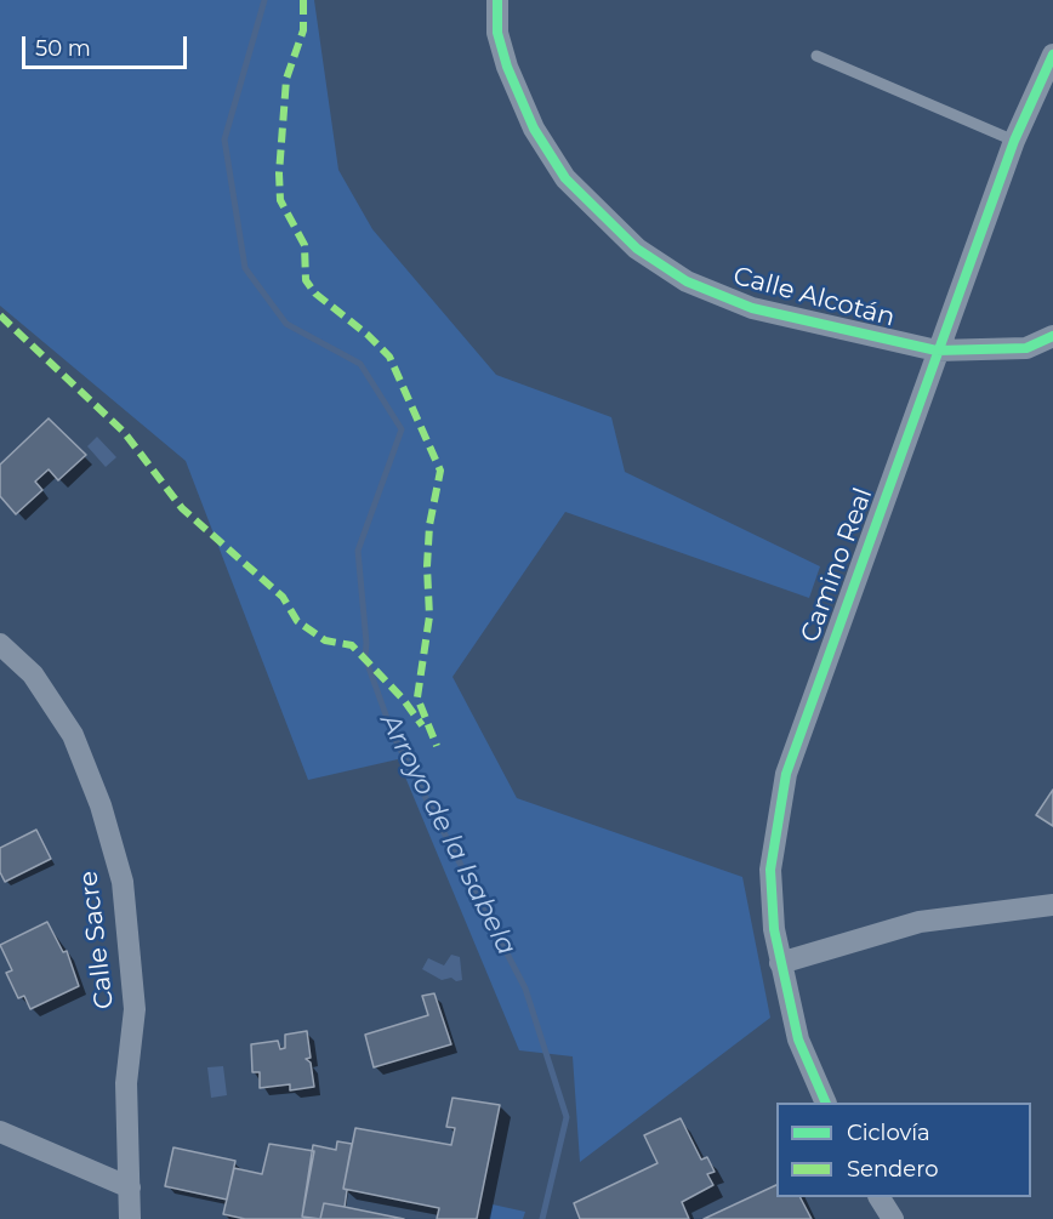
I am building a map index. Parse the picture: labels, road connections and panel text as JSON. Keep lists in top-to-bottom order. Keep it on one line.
{"streets":{"street":["Calle Alcotán","Camino Real","Calle Sacre"]},"crossings":[["Calle Alcotán","Camino Real"]],"water":["Arroyo de la Isabela"],"legend":["Ciclovía","Sendero"],"scale_bar":"50 m"}
